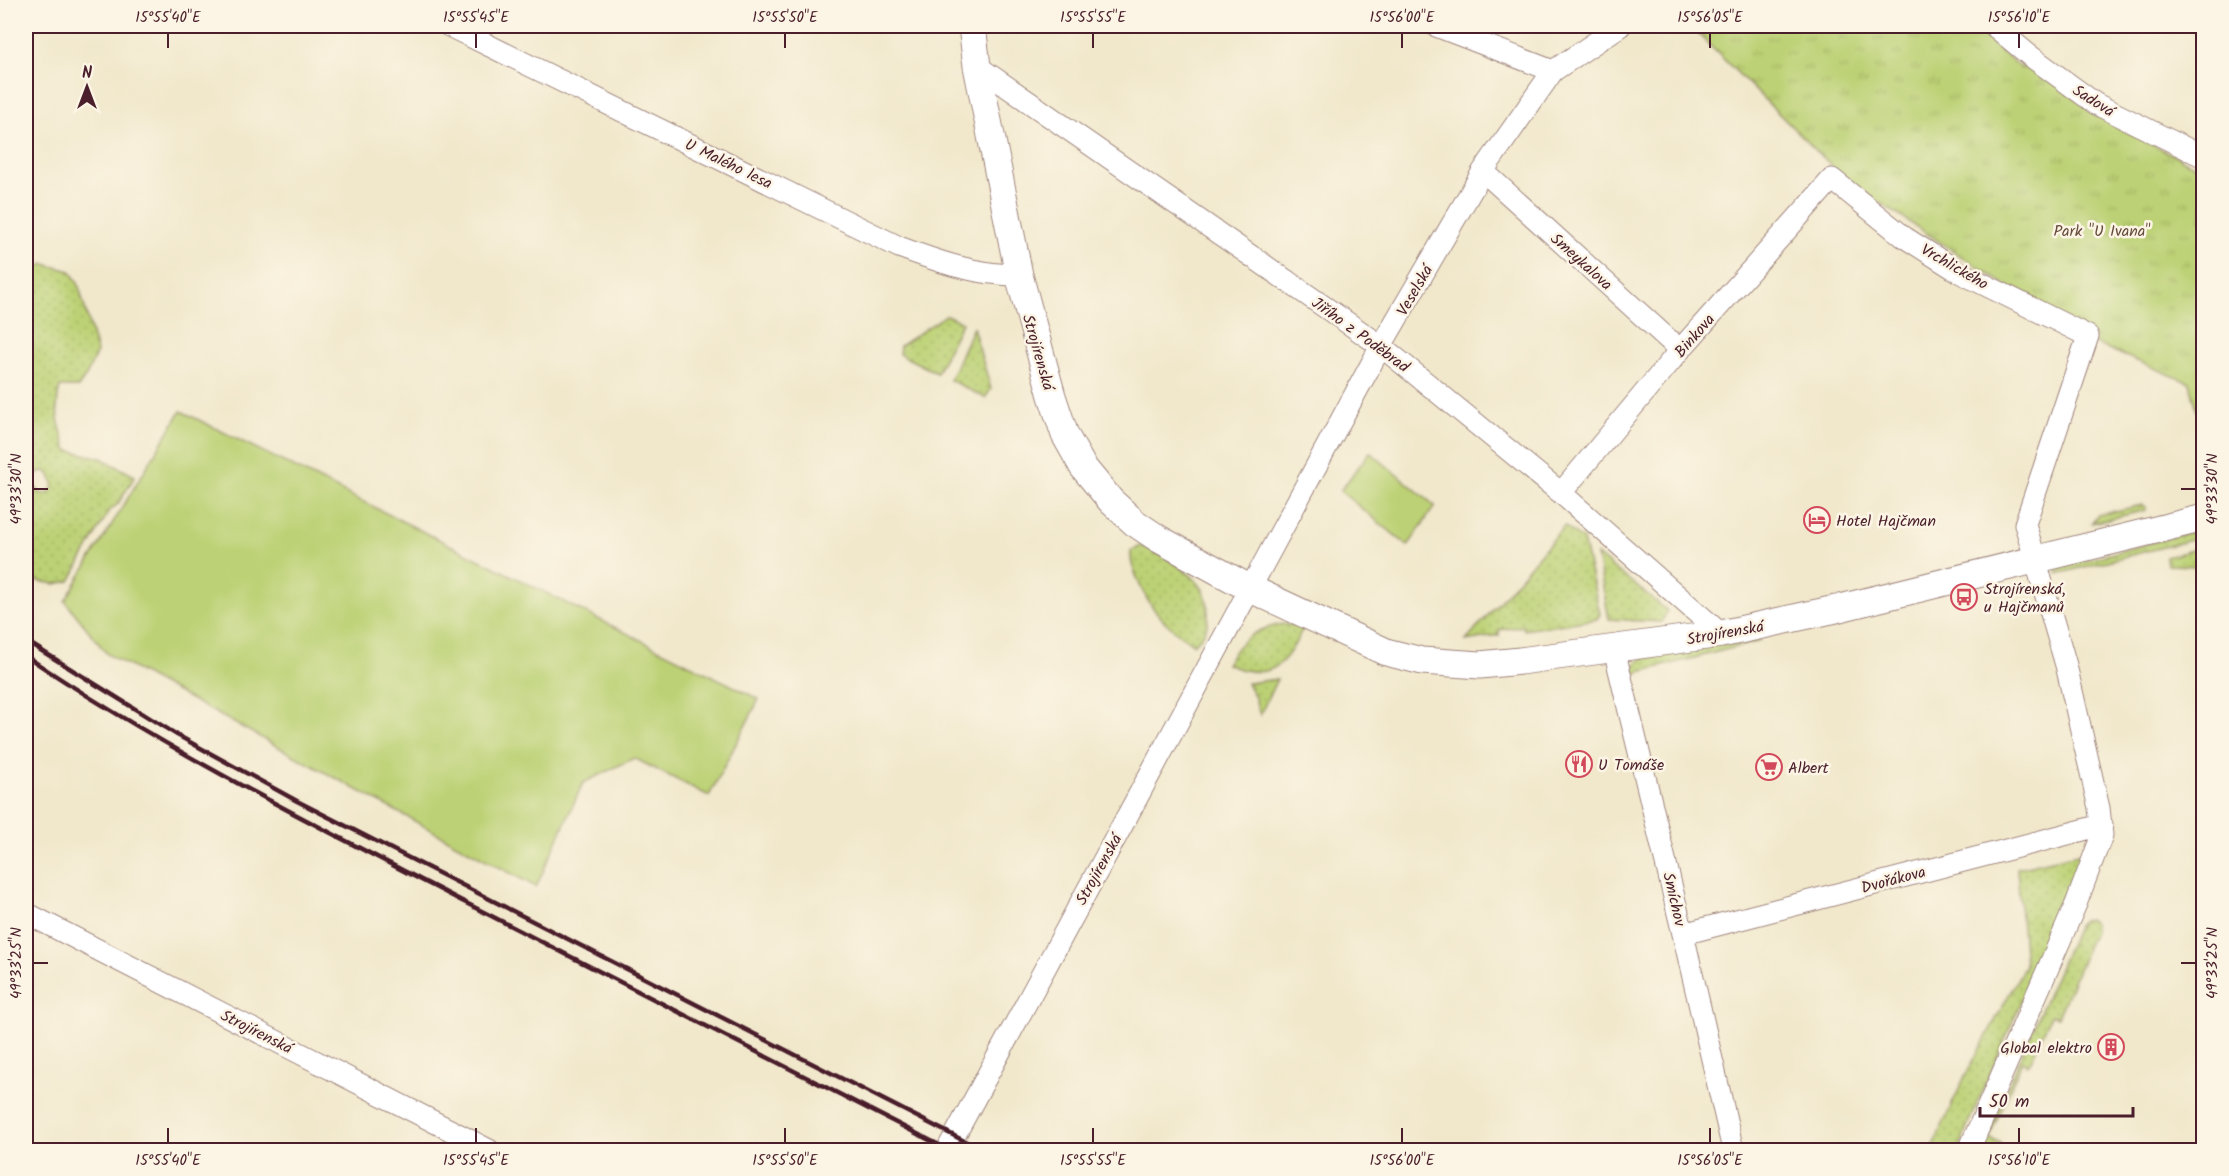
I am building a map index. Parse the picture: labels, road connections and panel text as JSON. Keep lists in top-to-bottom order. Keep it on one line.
{"streets":{"street":["Sadová","U Malého lesa","Smeykalova","Vrchlického","Veselská","Jiřího z Poděbrad","Binkova","Strojírenská","Dvořákova","Smíchov"]},"crossings":[["U Malého lesa","Strojírenská"],["Smeykalova","Veselská"],["Smeykalova","Binkova"],["Vrchlického","Binkova"],["Vrchlického","Strojírenská"],["Veselská","Jiřího z Poděbrad"],["Veselská","Strojírenská"],["Jiřího z Poděbrad","Binkova"],["Jiřího z Poděbrad","Strojírenská"],["Strojírenská","Smíchov"],["Dvořákova","Smíchov"]],"parks":["Park \"U Ivana\""],"places":{"hotel":["Hotel Hajčman"],"bus stop":["Strojírenská, u Hajčmanů"],"restaurant":["U Tomáše"],"supermarket":["Albert"],"building":["Global elektro"]},"scale_bar":"50 m","north":"top","coordinates":["15°55'40\"E","15°55'45\"E","15°55'50\"E","15°55'55\"E","15°56'00\"E","15°56'05\"E","15°56'10\"E","49°33'30\"N","49°33'25\"N"]}
